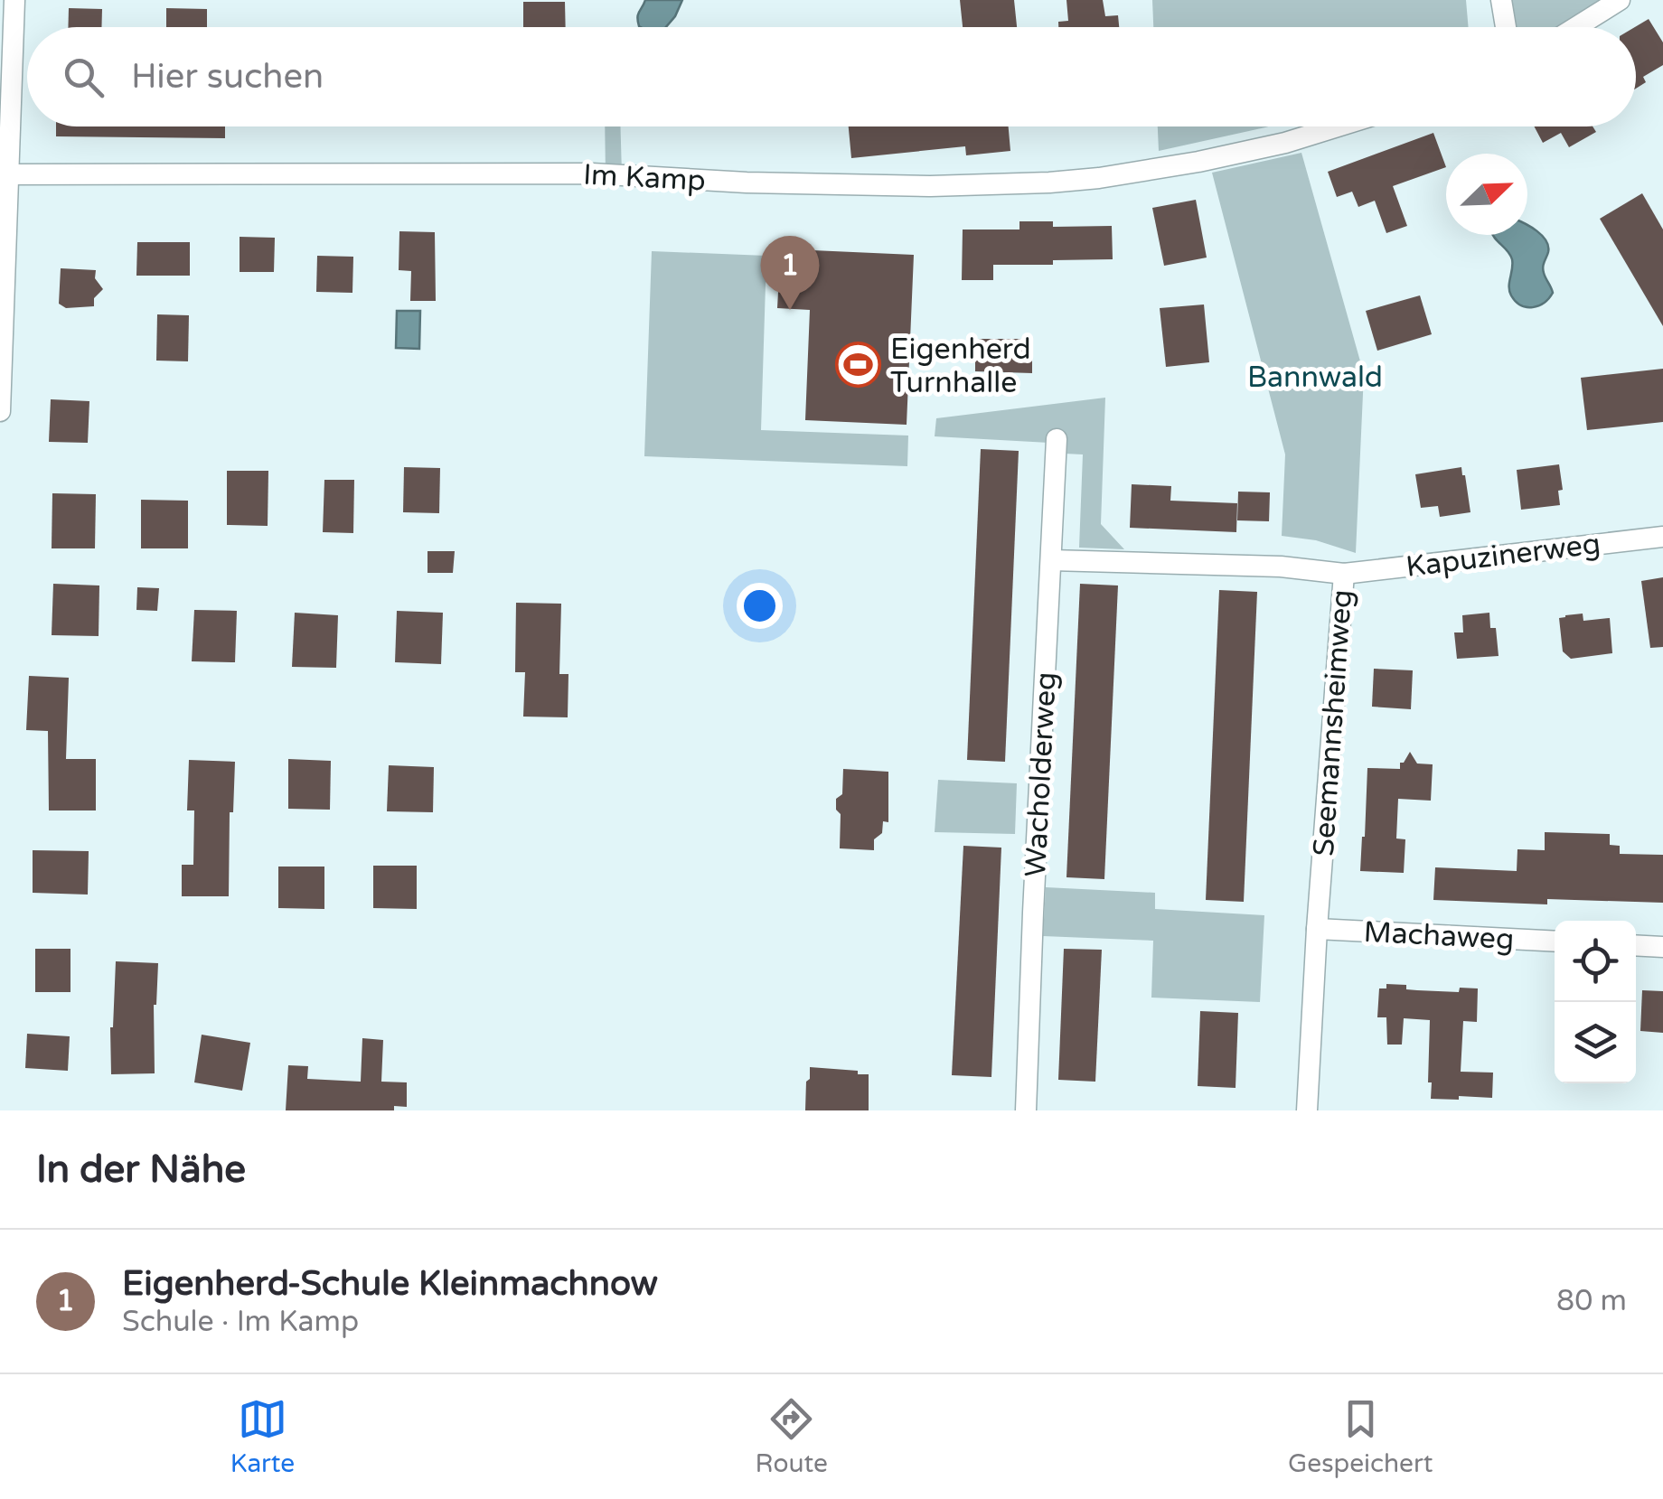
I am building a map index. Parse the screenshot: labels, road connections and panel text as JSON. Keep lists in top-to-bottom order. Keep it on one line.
{"streets":{"street":["Im Kamp","Kapuzinerweg","Seemannsheimweg","Wacholderweg","Machaweg"]},"crossings":[["Kapuzinerweg","Seemannsheimweg"],["Seemannsheimweg","Wacholderweg"],["Seemannsheimweg","Machaweg"]],"parks":["Bannwald"],"places":{"sports":["Eigenherd Turnhalle"]},"north":"top right","page":{"search":"Hier suchen","pins":"1","heading":"In der Nähe","list":[{"mark":"1","name":"Eigenherd-Schule Kleinmachnow","note":"Schule · Im Kamp","value":"80 m"}],"nav":["Karte","Route","Gespeichert"]}}
